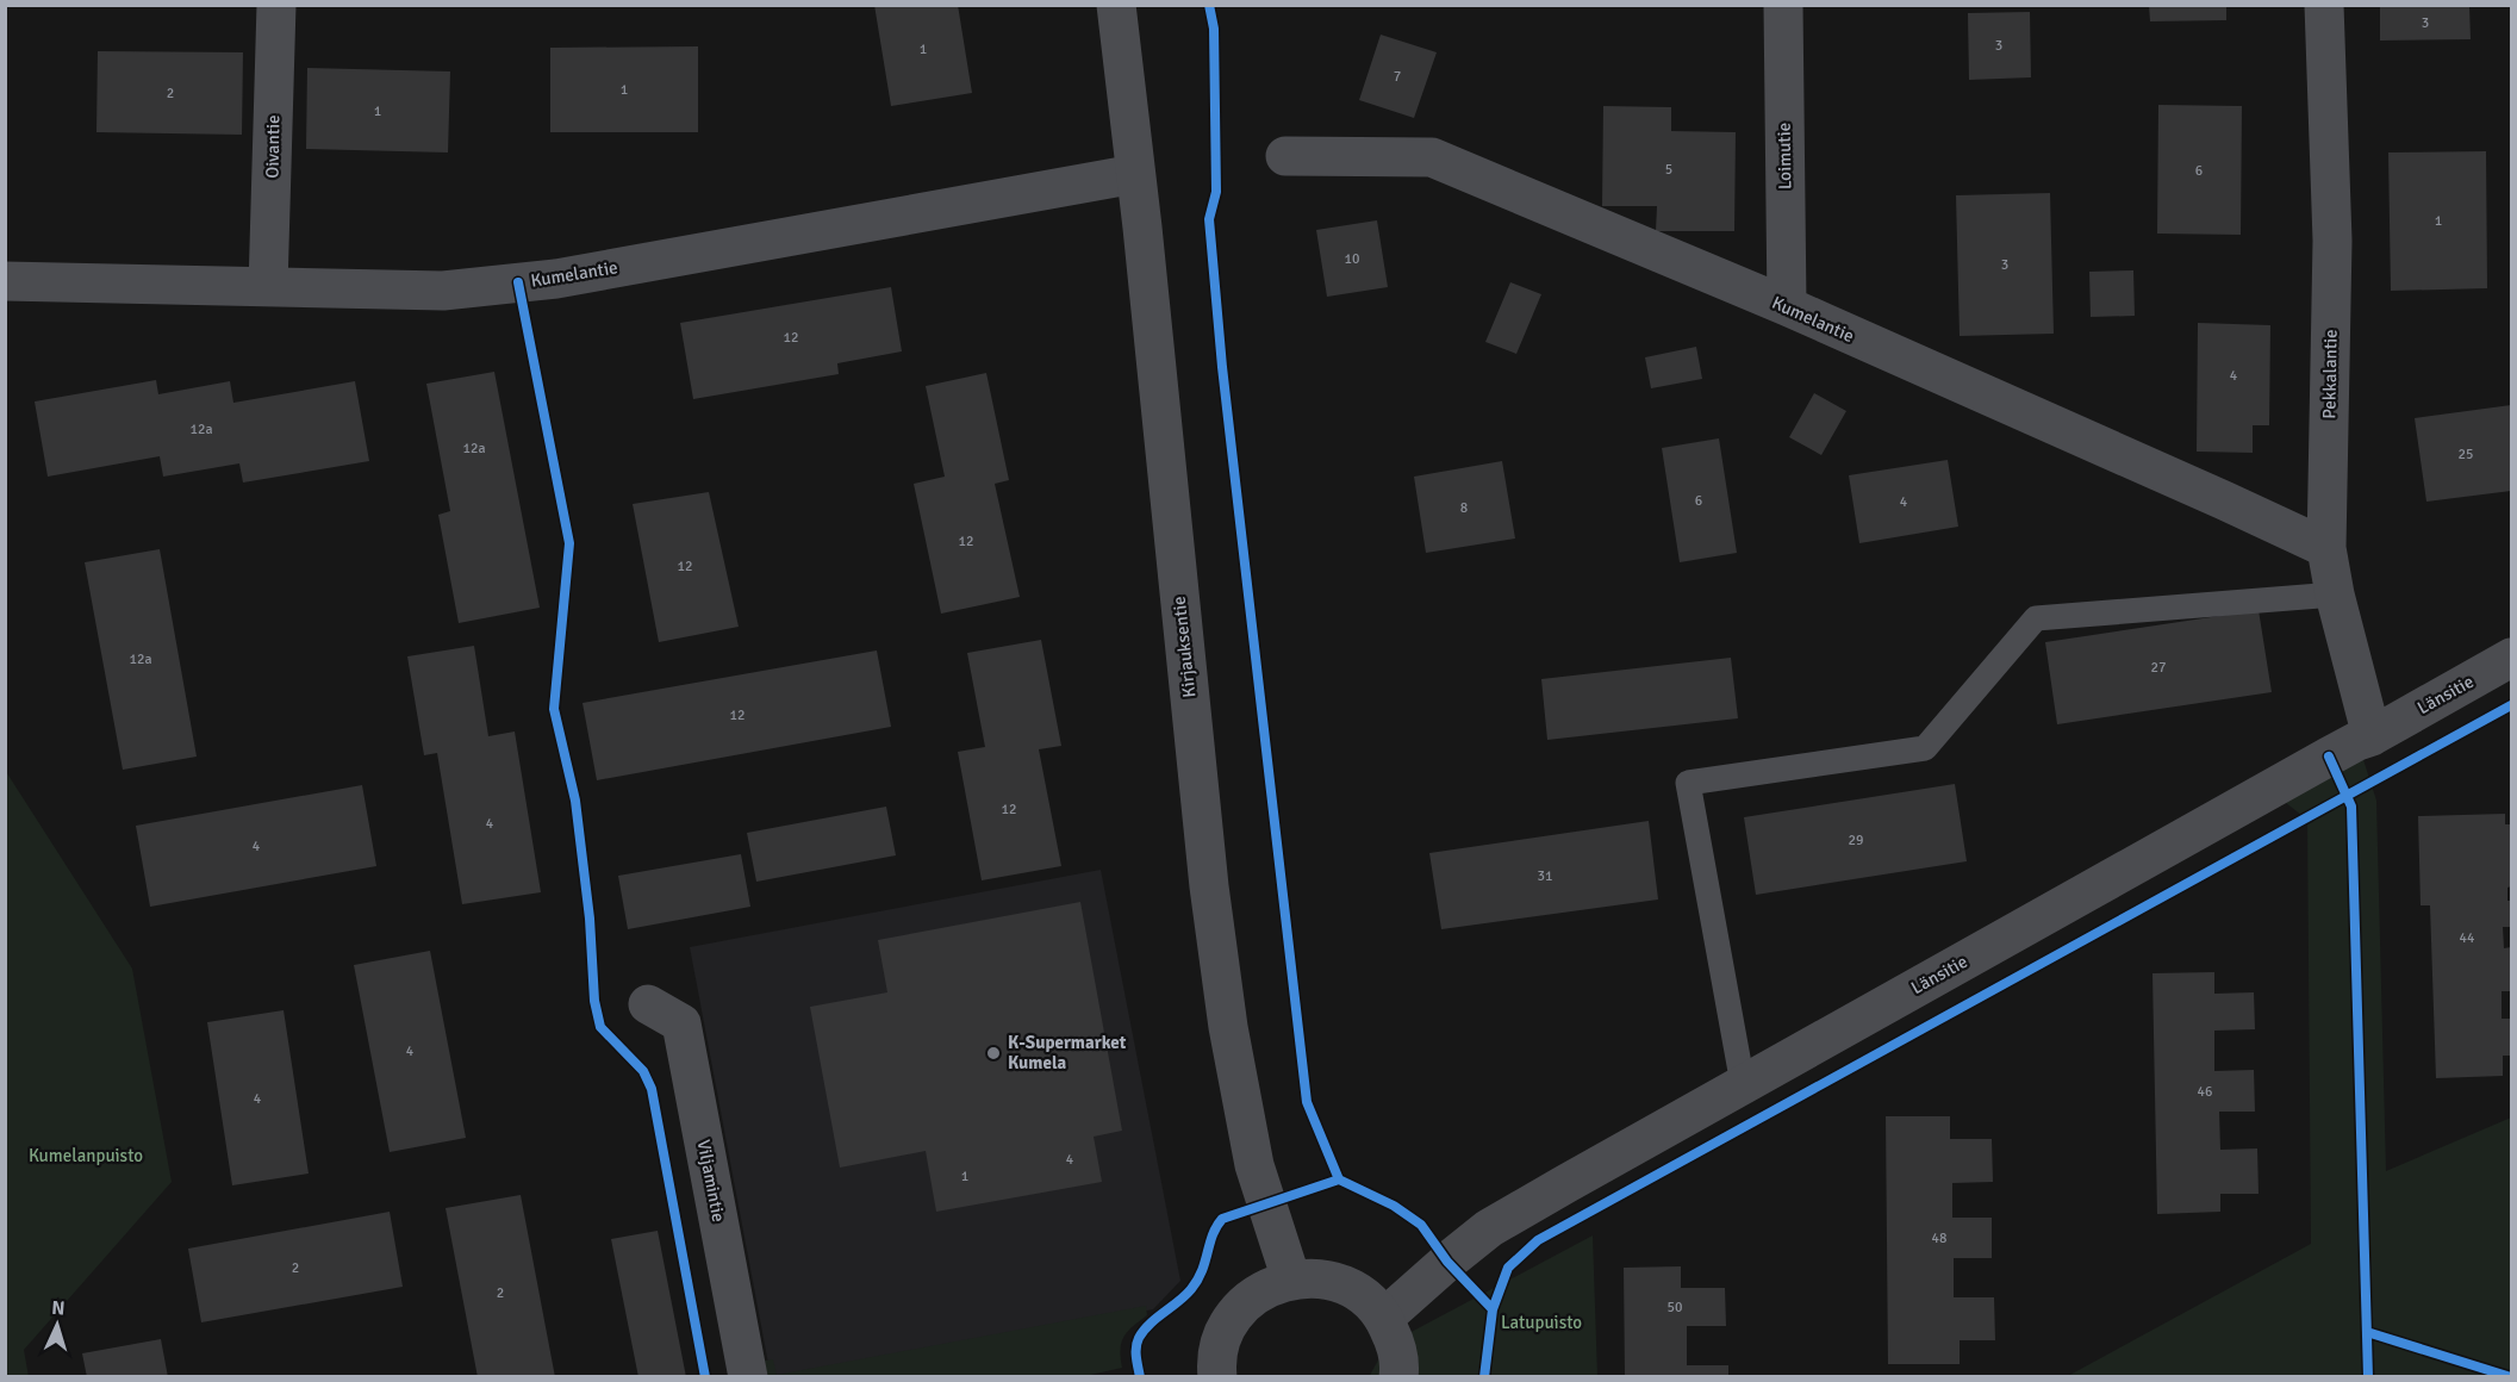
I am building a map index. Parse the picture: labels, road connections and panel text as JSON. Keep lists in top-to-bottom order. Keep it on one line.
{"streets":{"street":["Oivantie","Loimutie","Kumelantie","Pekkalantie","Kirjauksentie","Länsitie","Viljamintie"]},"crossings":[["Oivantie","Kumelantie"],["Loimutie","Kumelantie"],["Kumelantie","Pekkalantie"],["Kumelantie","Kirjauksentie"],["Pekkalantie","Länsitie"]],"parks":["Kumelanpuisto","Latupuisto"],"places":["K-Supermarket Kumela"],"house_numbers":["3","3","1","7","1","2","1","5","6","1","10","3","12","4","12a","12a","25","6","4","8","12","12","12a","27","12","12","4","29","4","31","44","4","46","4","4","1","48","2","2","50"],"north":"top"}
